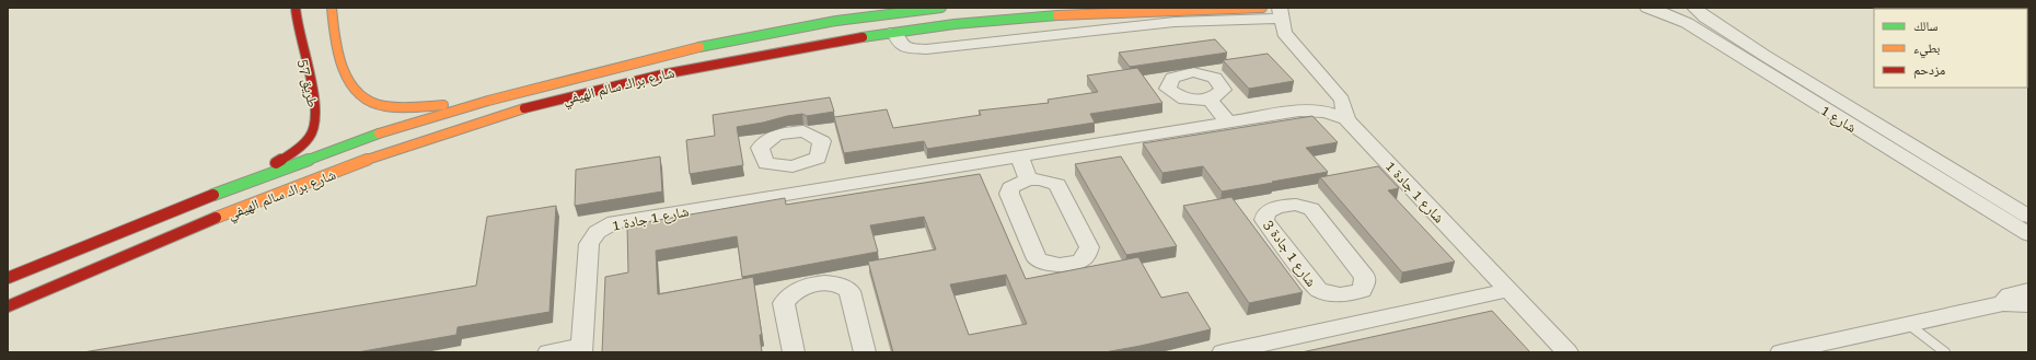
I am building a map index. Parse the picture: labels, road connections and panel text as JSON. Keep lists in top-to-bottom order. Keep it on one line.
{"streets":{"main road":["طريق 57","شارع براك سالم الهيفي"],"street":["شارع 1","شارع 1 جادة 1","شارع 1 جادة 3"]},"crossings":[["طريق 57","شارع براك سالم الهيفي"]],"legend":["سالك","بطيء","مزدحم"]}
